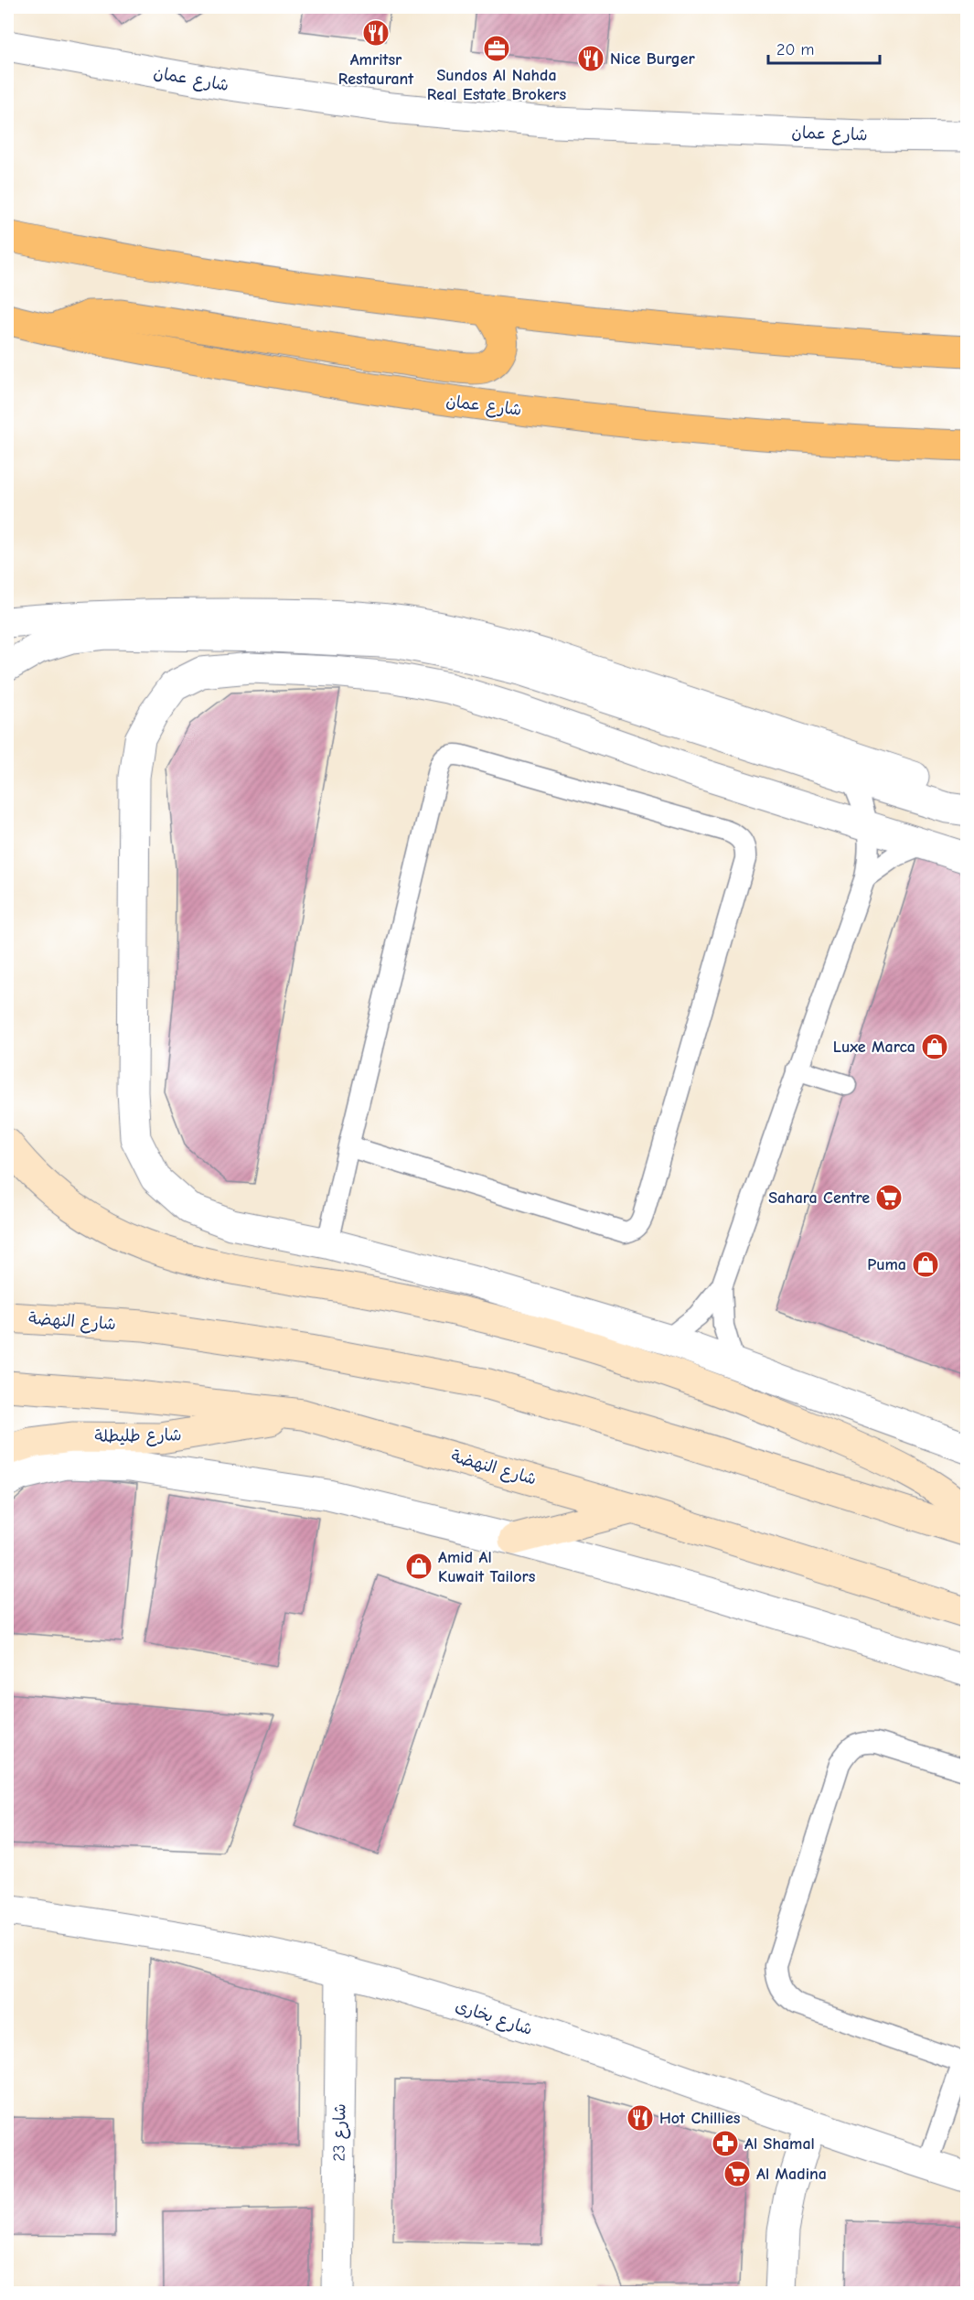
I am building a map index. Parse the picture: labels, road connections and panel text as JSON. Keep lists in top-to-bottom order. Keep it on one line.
{"streets":{"main road":["شارع عمان","شارع النهضة","شارع طليطلة"],"street":["شارع بخارى","شارع 23"]},"crossings":[["شارع النهضة","شارع طليطلة"],["شارع بخارى","شارع 23"]],"places":{"restaurant":["Amritsr Restaurant","Nice Burger","Hot Chillies"],"office":["Sundos Al Nahda Real Estate Brokers"],"shop":["Luxe Marca","Puma","Amid Al Kuwait Tailors"],"supermarket":["Sahara Centre","Al Madina"],"pharmacy":["Al Shamal"]},"scale_bar":"20 m"}
